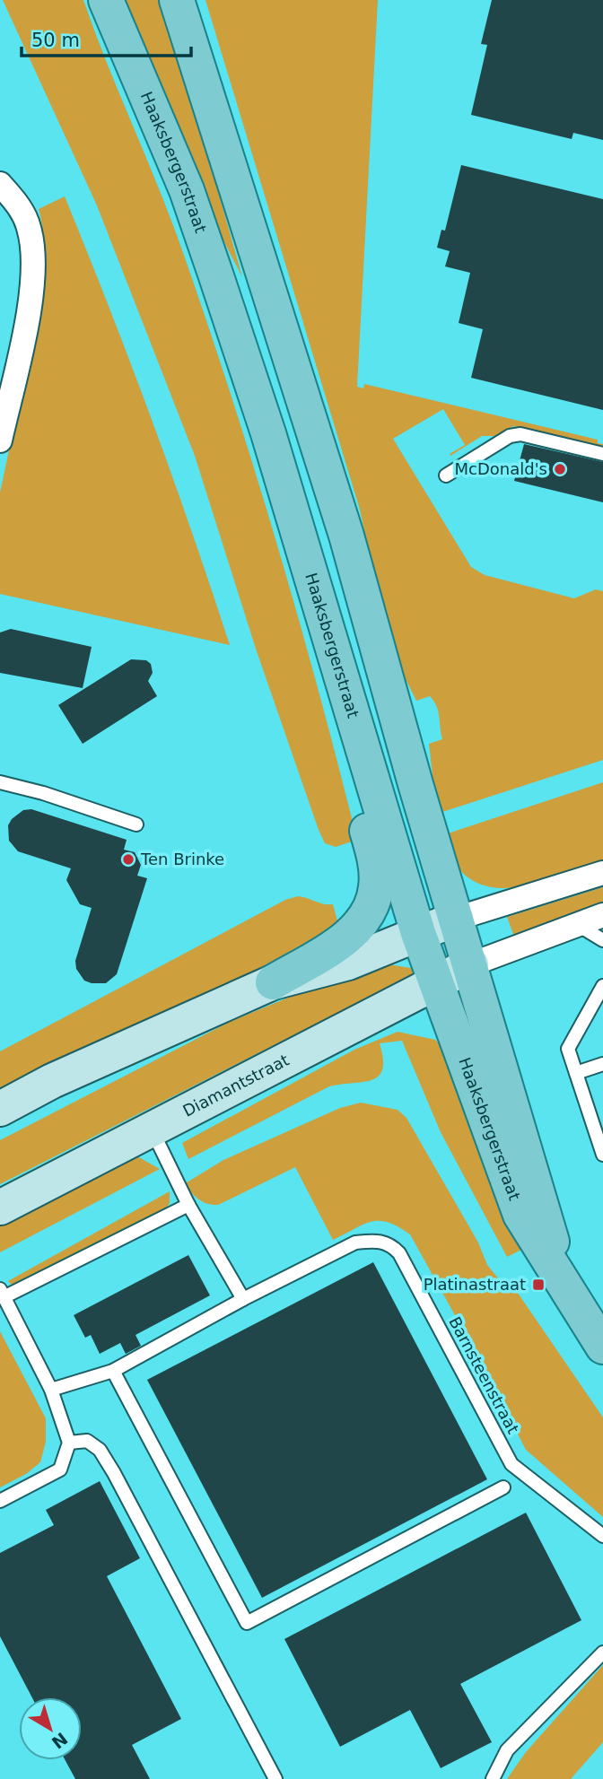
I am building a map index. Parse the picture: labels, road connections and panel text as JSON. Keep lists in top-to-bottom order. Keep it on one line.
{"streets":{"main road":["Haaksbergerstraat","Diamantstraat"],"lane":["Barnsteenstraat"]},"crossings":[["Haaksbergerstraat","Diamantstraat"]],"places":{"other":["McDonald's","Ten Brinke"],"transit":["Platinastraat"]},"scale_bar":"50 m","north":"bottom right"}
